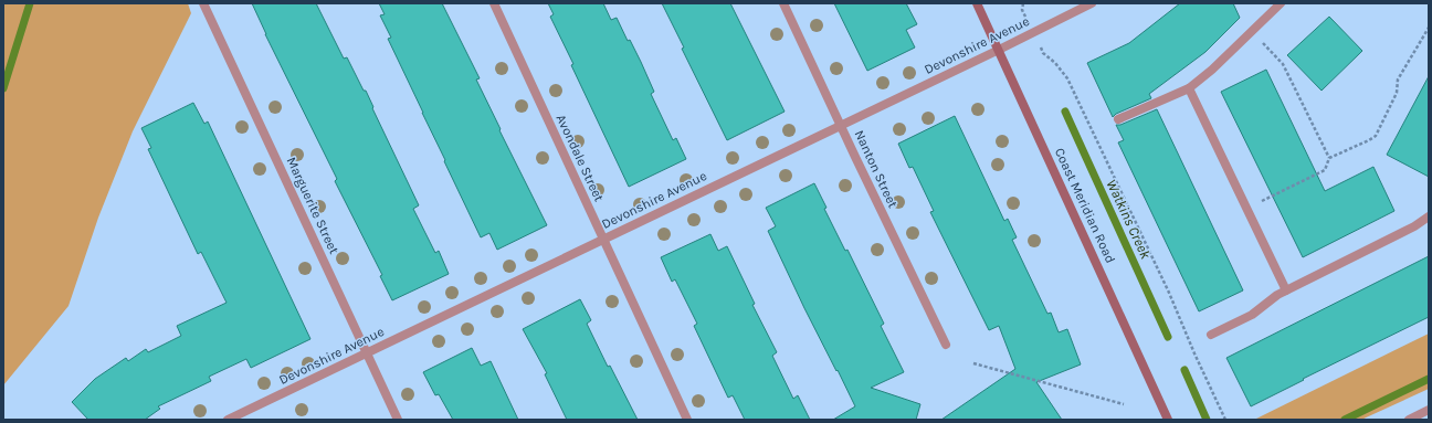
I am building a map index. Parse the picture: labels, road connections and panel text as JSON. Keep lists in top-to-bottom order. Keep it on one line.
{"streets":{"main road":["Coast Meridian Road"],"street":["Devonshire Avenue","Avondale Street","Nanton Street","Marguerite Street"]},"crossings":[["Devonshire Avenue","Avondale Street"],["Devonshire Avenue","Nanton Street"],["Devonshire Avenue","Marguerite Street"],["Devonshire Avenue","Coast Meridian Road"]],"water":["Watkins Creek"]}
